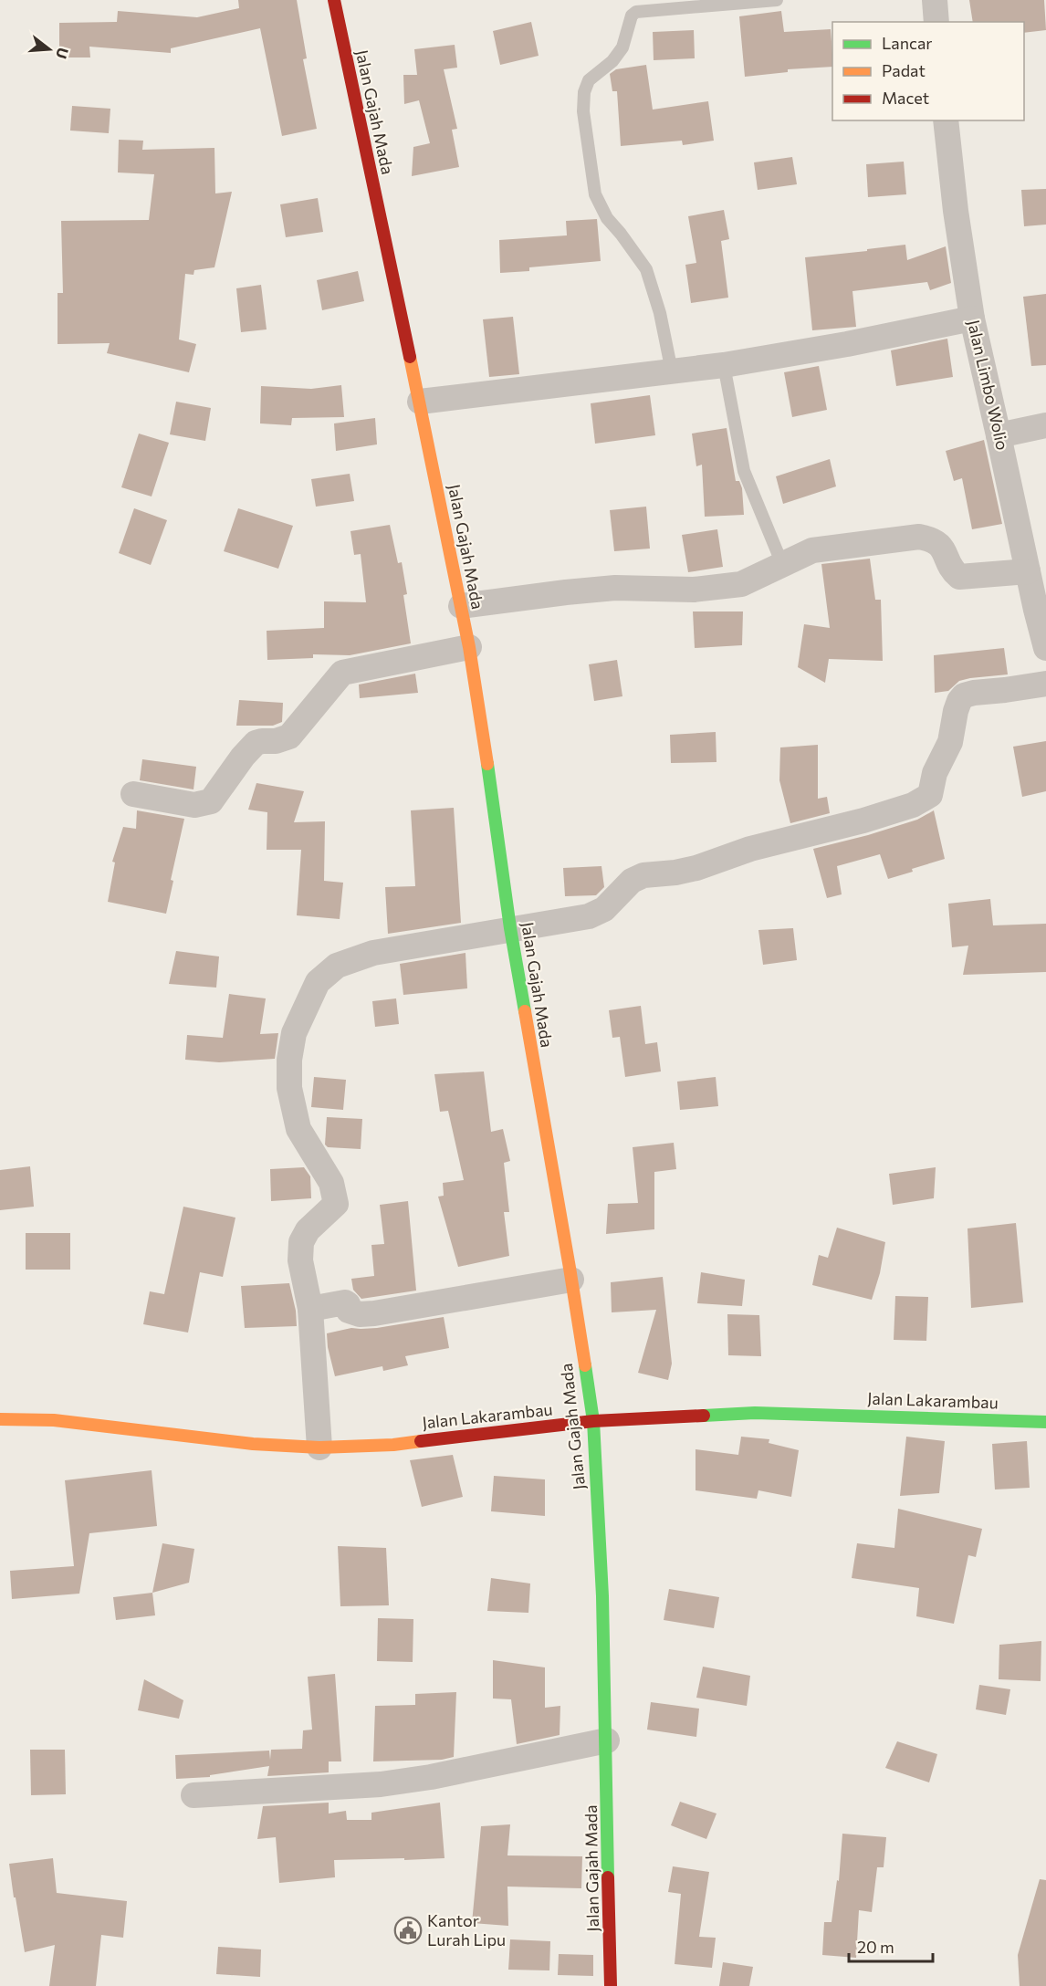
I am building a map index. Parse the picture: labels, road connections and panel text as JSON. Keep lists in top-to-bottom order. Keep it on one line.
{"streets":{"main road":["Jalan Gajah Mada","Jalan Lakarambau"],"street":["Jalan Limbo Wolio"]},"crossings":[["Jalan Gajah Mada","Jalan Lakarambau"]],"places":{"public building":["Kantor Lurah Lipu"]},"legend":["Lancar","Padat","Macet"],"scale_bar":"20 m","north":"right"}
